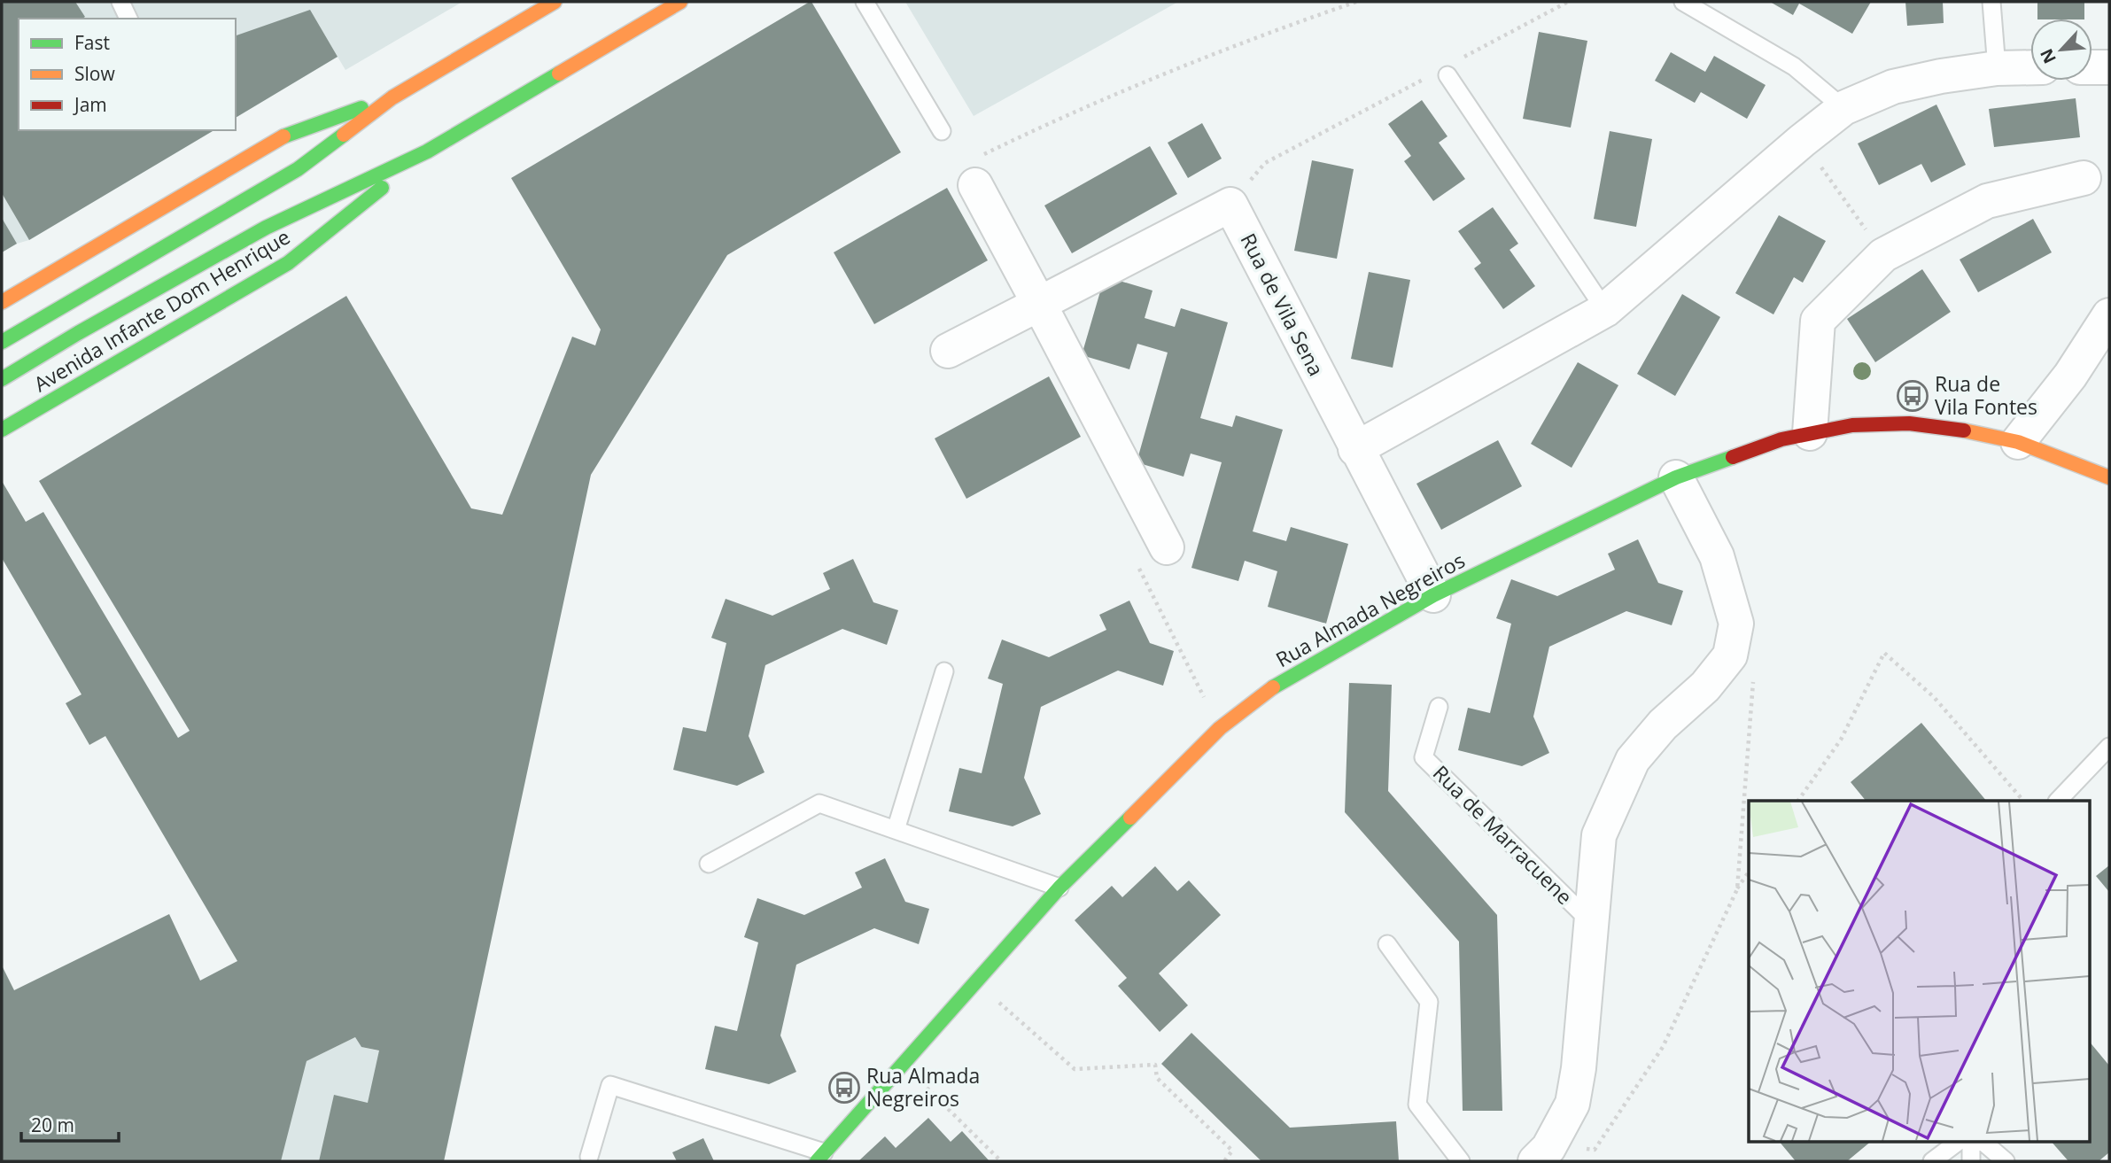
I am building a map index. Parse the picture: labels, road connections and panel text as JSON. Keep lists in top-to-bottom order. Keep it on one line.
{"streets":{"main road":["Avenida Infante Dom Henrique","Rua Almada Negreiros"],"street":["Rua de Vila Sena","Rua de Marracuene"]},"crossings":[["Rua de Vila Sena","Rua Almada Negreiros"],["Rua Almada Negreiros","Rua de Marracuene"]],"places":{"bus stop":["Rua de Vila Fontes","Rua Almada Negreiros"]},"legend":["Fast","Slow","Jam"],"scale_bar":"20 m","north":"bottom left"}
